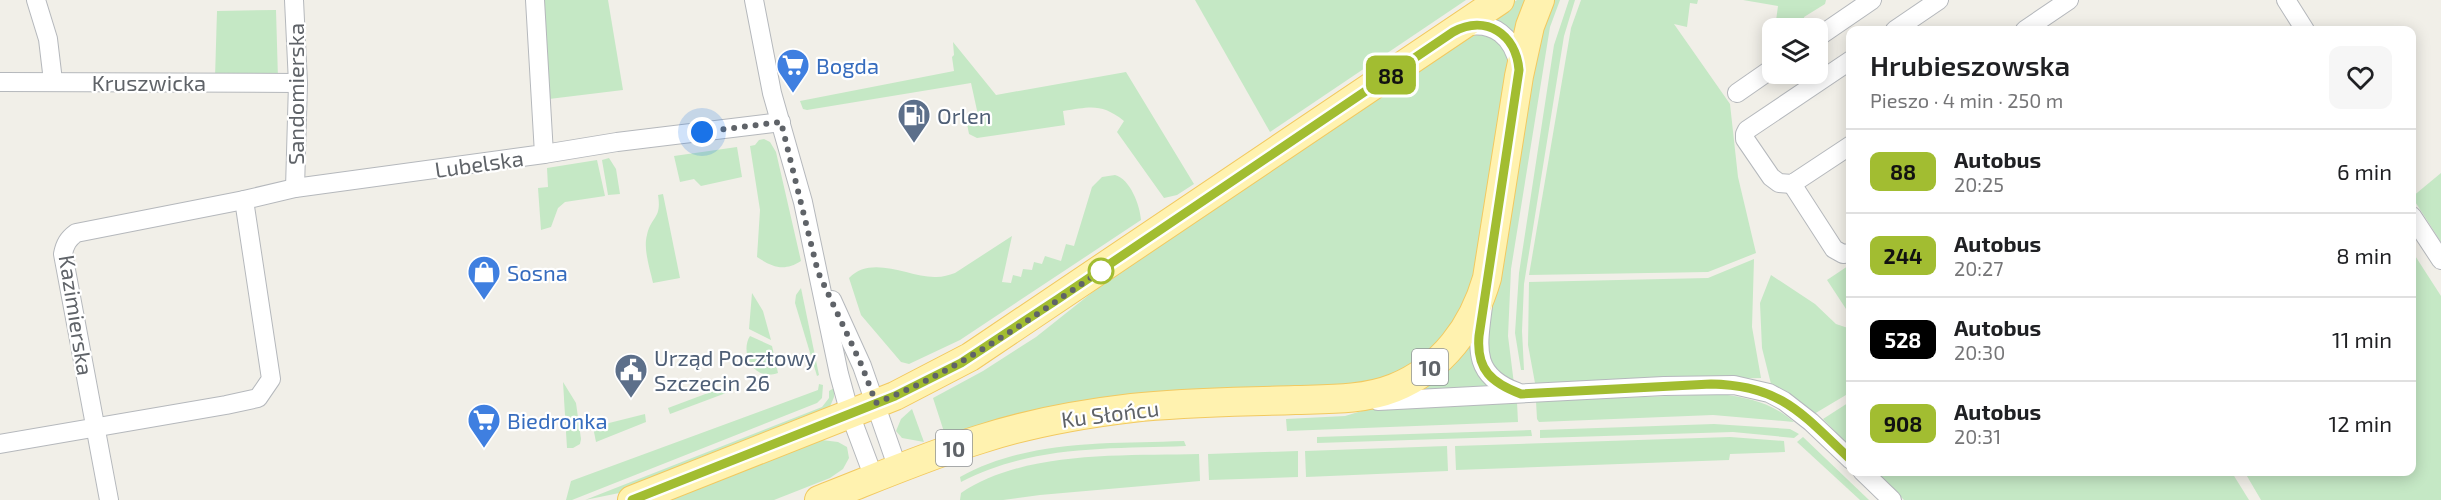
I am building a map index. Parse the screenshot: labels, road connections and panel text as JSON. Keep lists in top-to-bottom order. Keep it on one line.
{"streets":{"main road":["10","Ku Słońcu"],"street":["Kruszwicka","Sandomierska","Lubelska","Kazimierska"]},"crossings":[["Kruszwicka","Sandomierska"],["Sandomierska","Lubelska"],["Sandomierska","Kazimierska"],["Lubelska","Kazimierska"]],"places":{"supermarket":["Bogda","Biedronka"],"fuel station":["Orlen"],"shop":["Sosna"],"public building":["Urząd Pocztowy Szczecin 26"]},"lines":["bus line 88"],"page":{"on_map":"88","heading":["Hrubieszowska","Pieszo · 4 min · 250 m"],"list":[{"mark":"88","name":"Autobus","note":"20:25","value":"6 min"},{"mark":"244","name":"Autobus","note":"20:27","value":"8 min"},{"mark":"528","name":"Autobus","note":"20:30","value":"11 min"},{"mark":"908","name":"Autobus","note":"20:31","value":"12 min"}]}}
